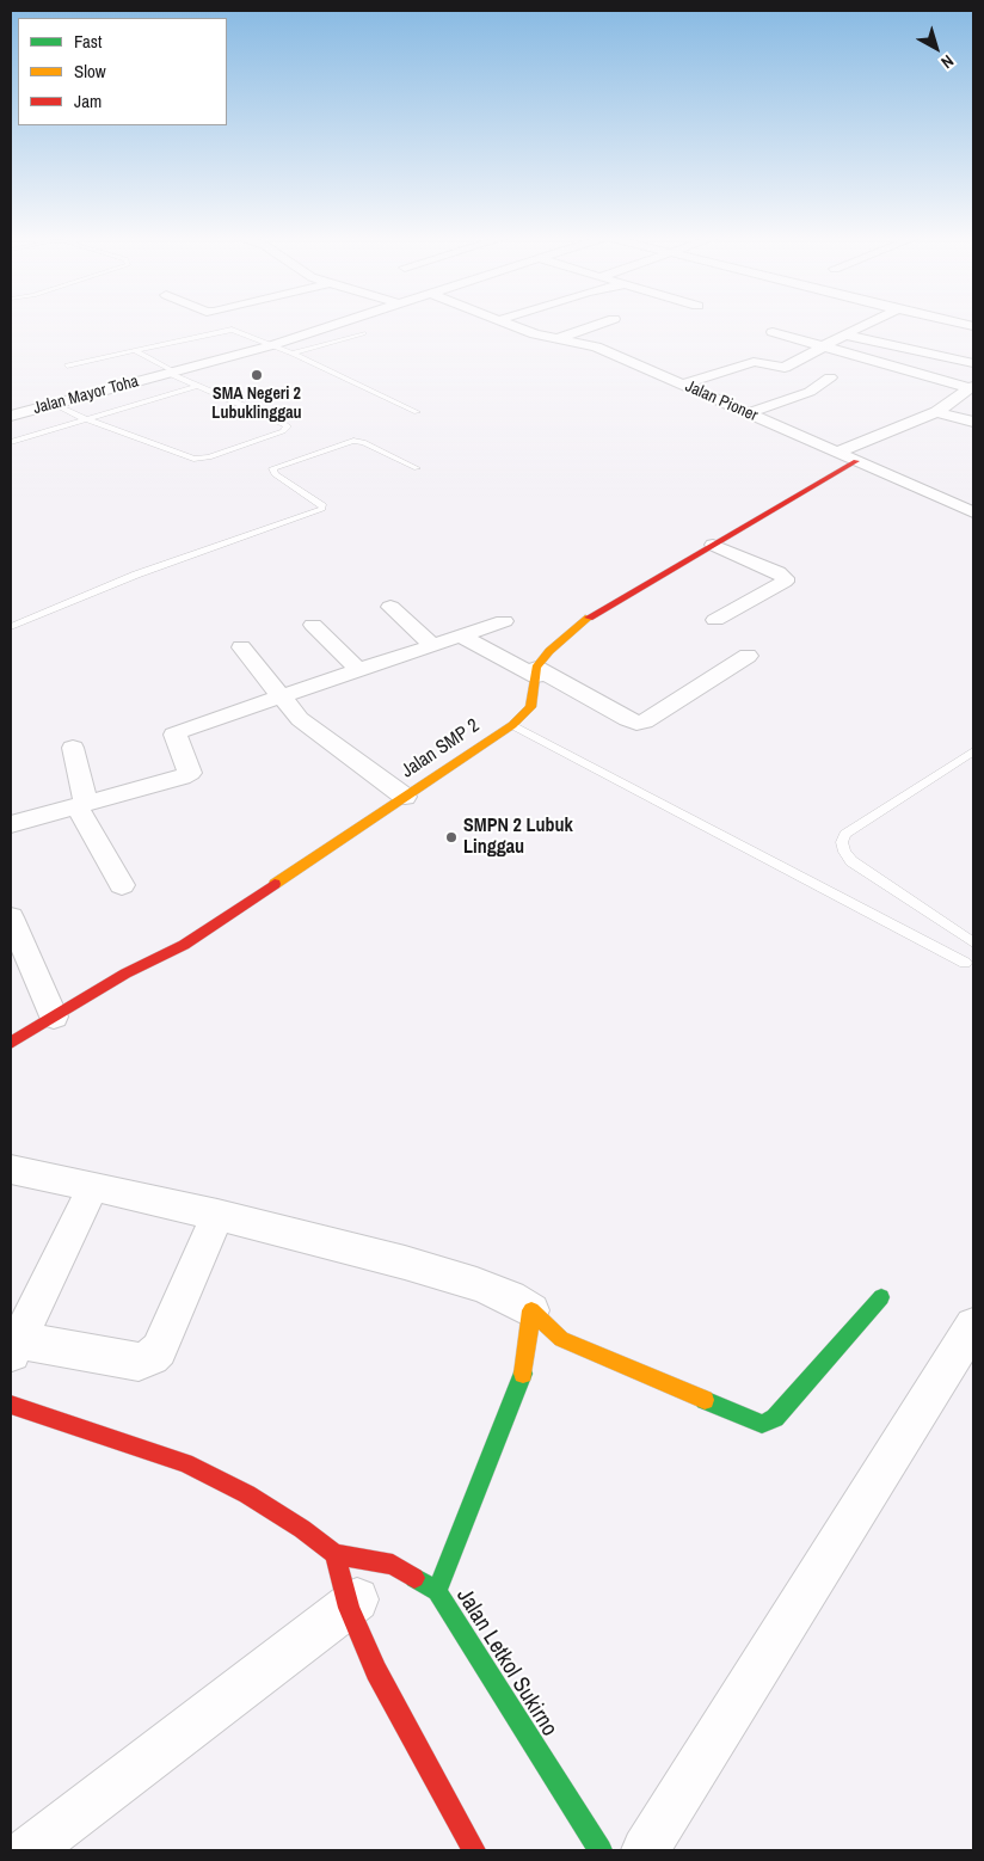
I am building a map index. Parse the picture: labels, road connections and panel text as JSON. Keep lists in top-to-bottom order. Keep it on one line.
{"streets":{"street":["Jalan Mayor Toha","Jalan Pioner","Jalan SMP 2","Jalan Letkol Sukirno"]},"crossings":[["Jalan Pioner","Jalan SMP 2"]],"places":["SMA Negeri 2 Lubuklinggau","SMPN 2 Lubuk Linggau"],"legend":["Fast","Slow","Jam"],"north":"bottom right"}
